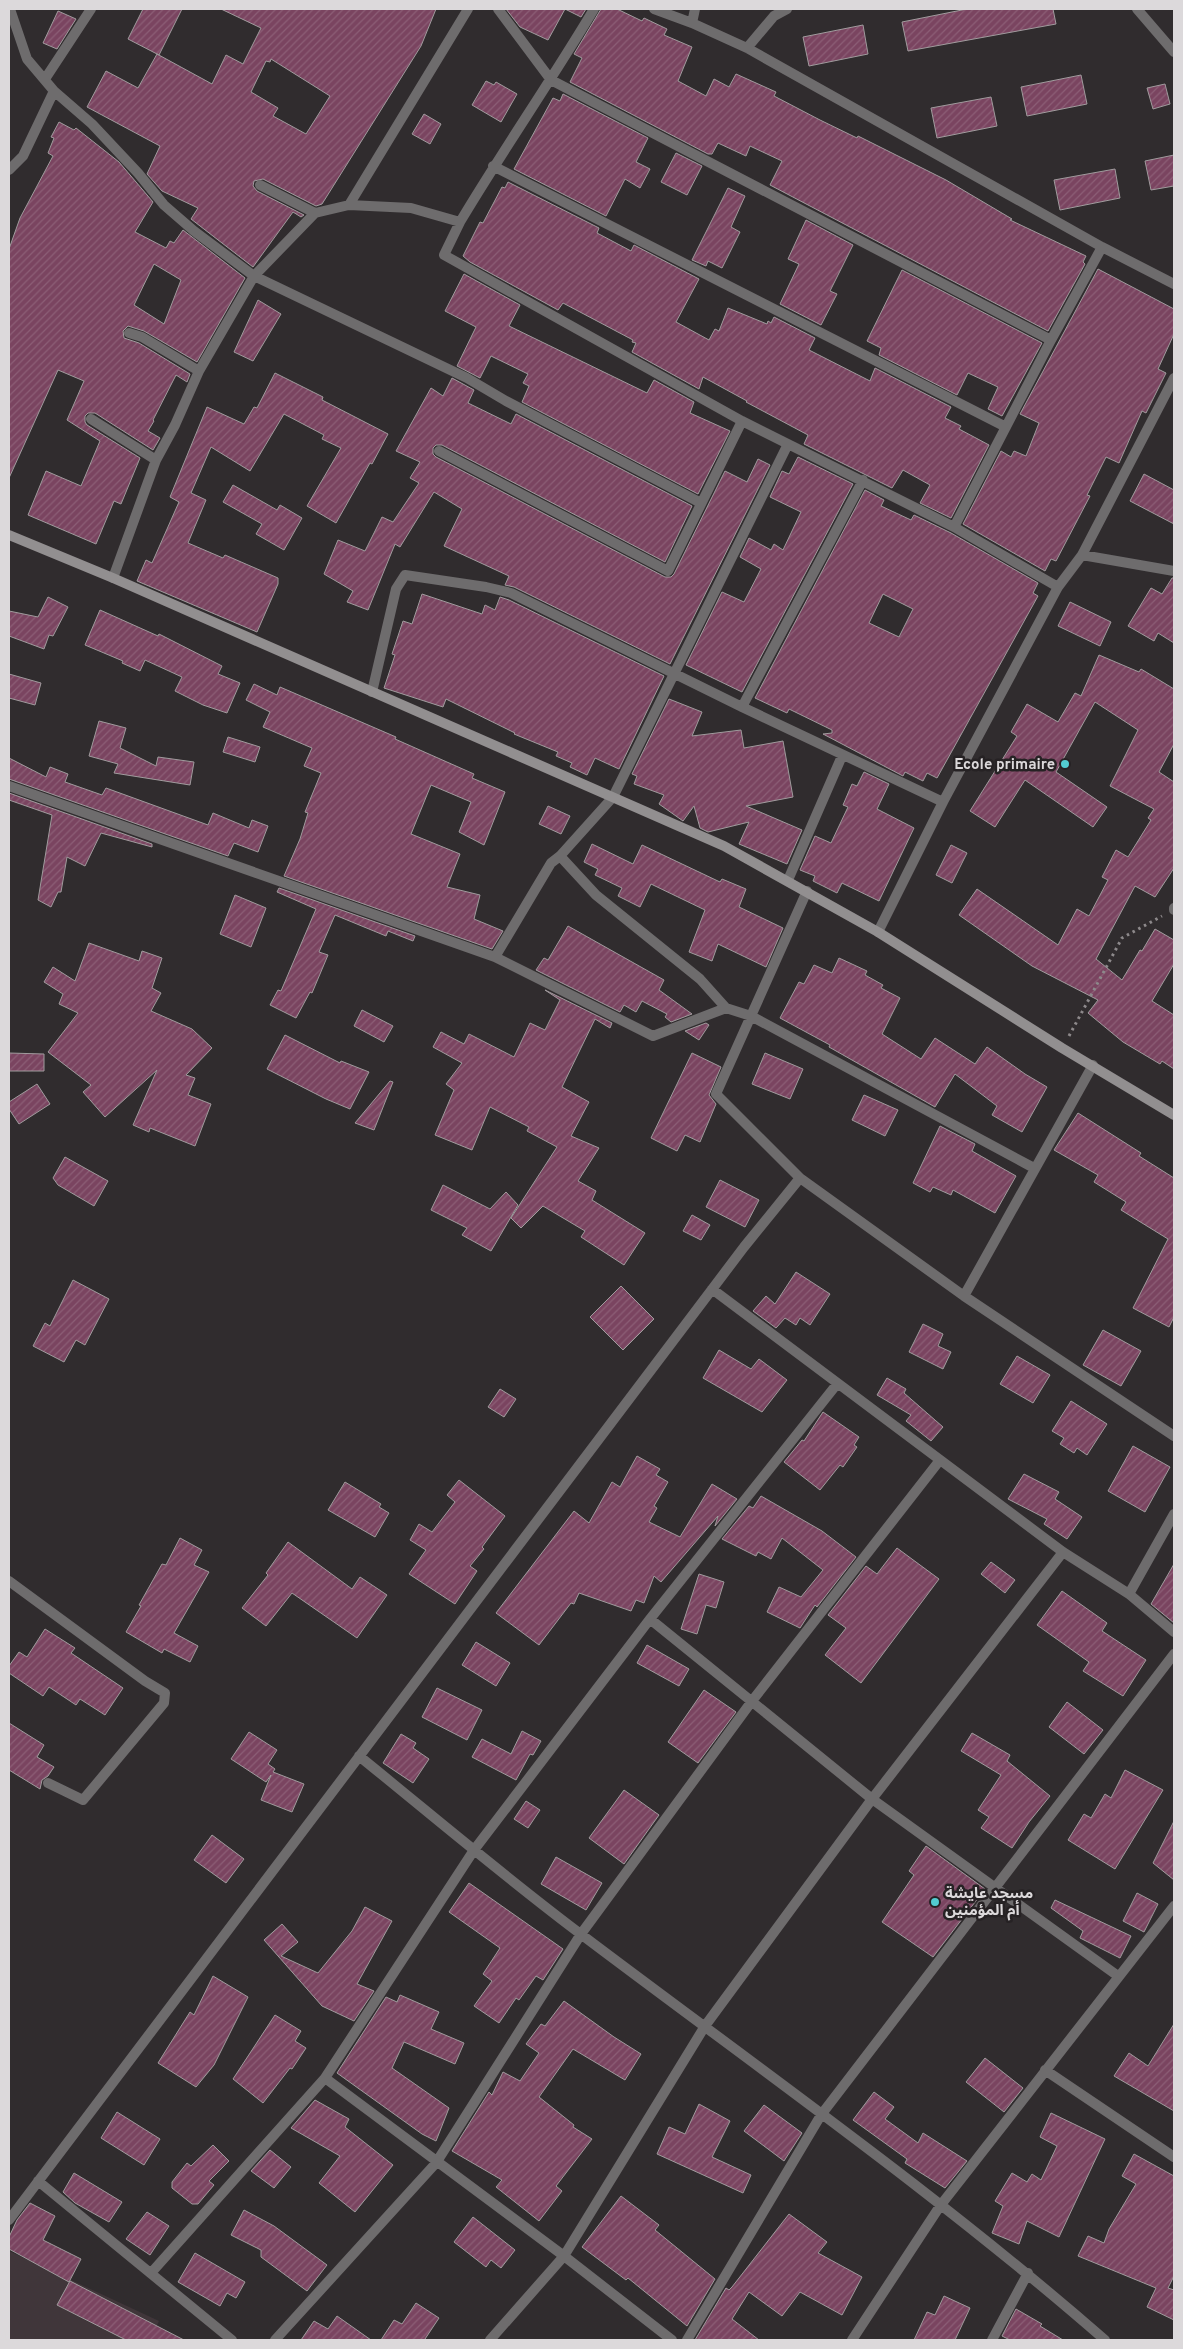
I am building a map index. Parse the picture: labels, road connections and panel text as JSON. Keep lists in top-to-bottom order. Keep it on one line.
{"places":["Ecole primaire","مسجد عايشة أم المؤمنين"]}
